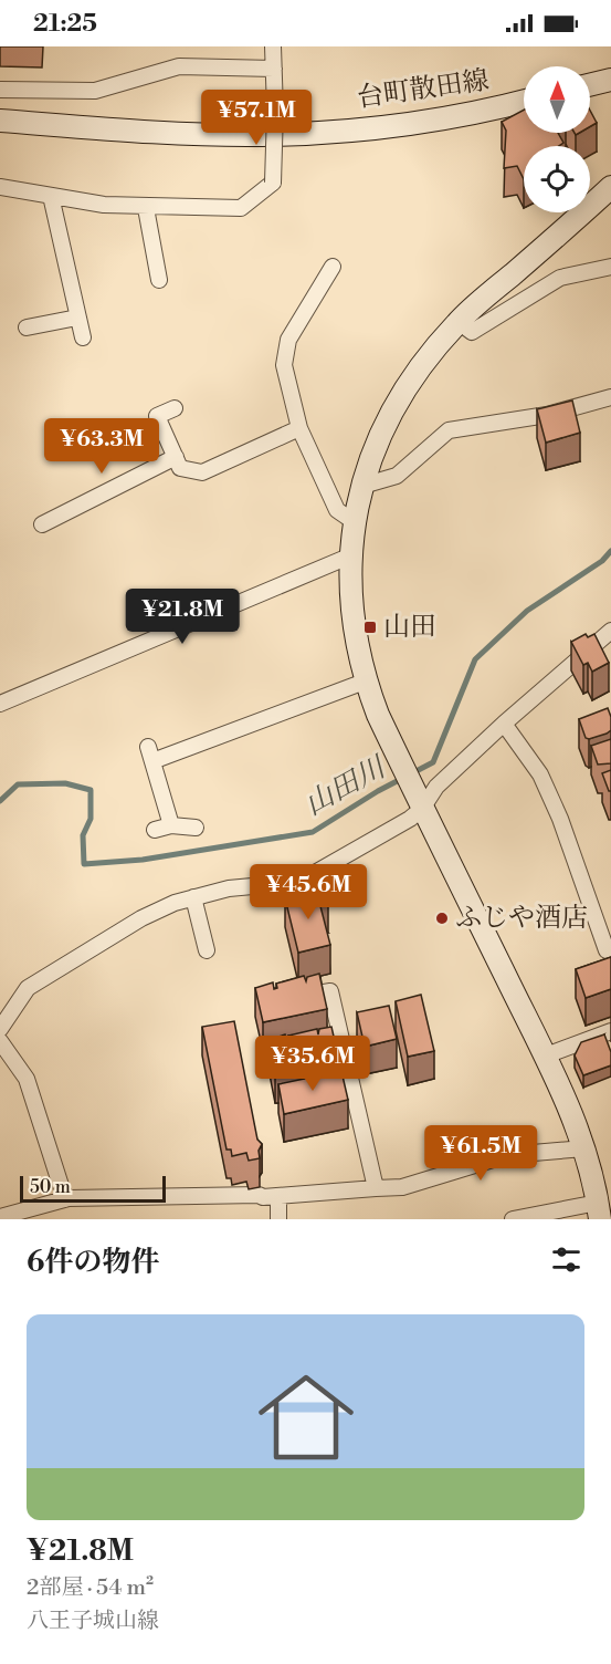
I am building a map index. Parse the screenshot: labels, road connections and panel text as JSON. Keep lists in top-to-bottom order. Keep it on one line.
{"streets":{"main road":["台町散田線"]},"water":["山田川"],"places":{"transit":["山田"],"other":["ふじや酒店"]},"scale_bar":"50 m","north":"top","page":{"status":"21:25","price":["¥57.1M","¥63.3M","¥21.8M","¥45.6M","¥35.6M","¥61.5M"],"scale":"50 m","heading":"6件の物件","list":[{"name":"¥21.8M","note":"2部屋 · 54 m² · 八王子城山線"}]}}
